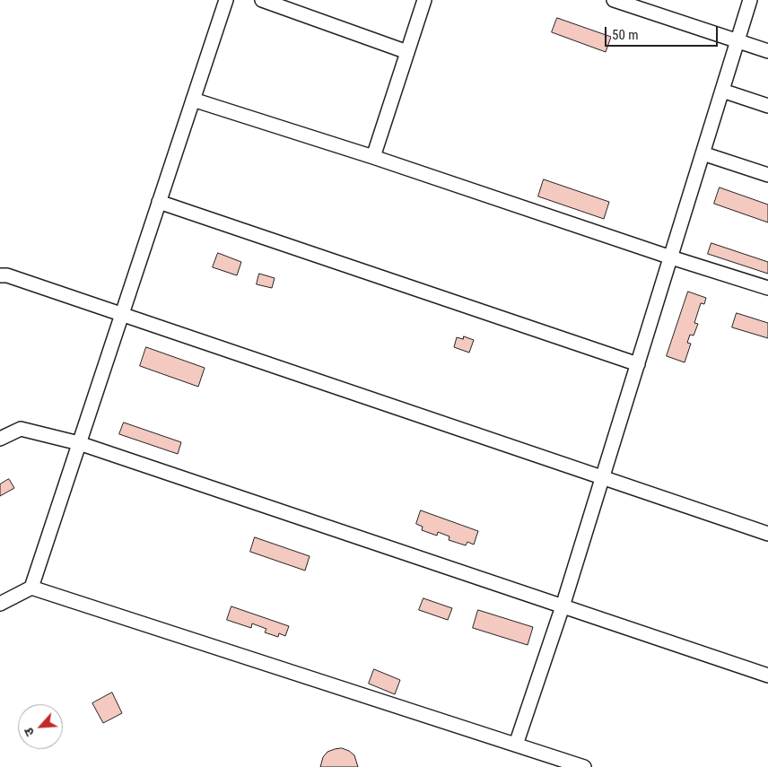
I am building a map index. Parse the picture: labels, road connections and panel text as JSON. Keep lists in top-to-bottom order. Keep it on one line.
{"scale_bar":"50 m","north":"bottom left"}
